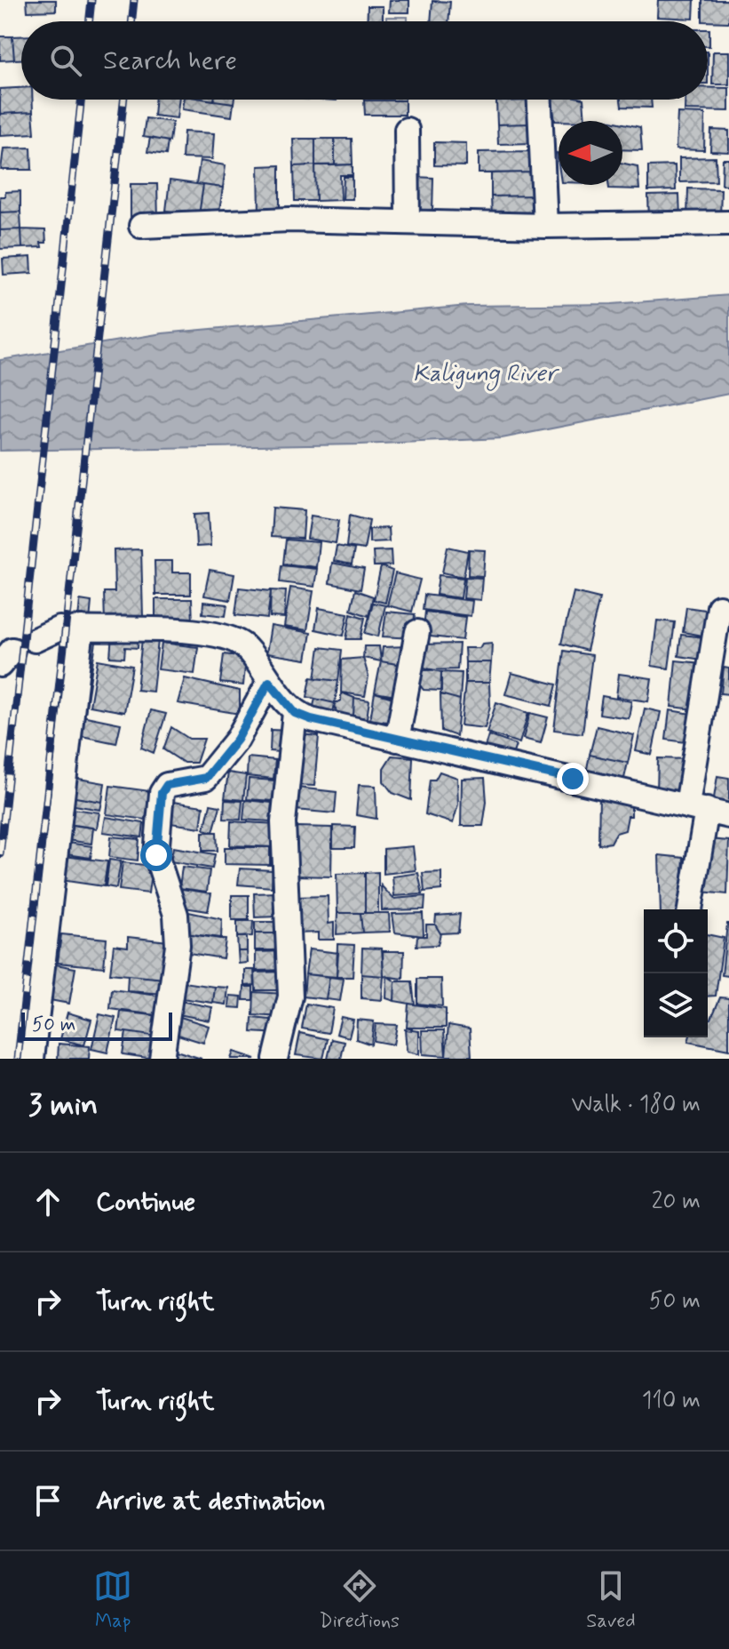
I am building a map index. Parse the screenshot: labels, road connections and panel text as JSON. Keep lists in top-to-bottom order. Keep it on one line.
{"water":["Kaligung River"],"scale_bar":"50 m","north":"left","page":{"search":"Search here","scale":"50 m","heading":["3 min","Walk · 180 m"],"list":[["Continue","20 m"],["Turn right","50 m"],["Turn right","110 m"],"Arrive at destination"],"nav":["Map","Directions","Saved"]}}
